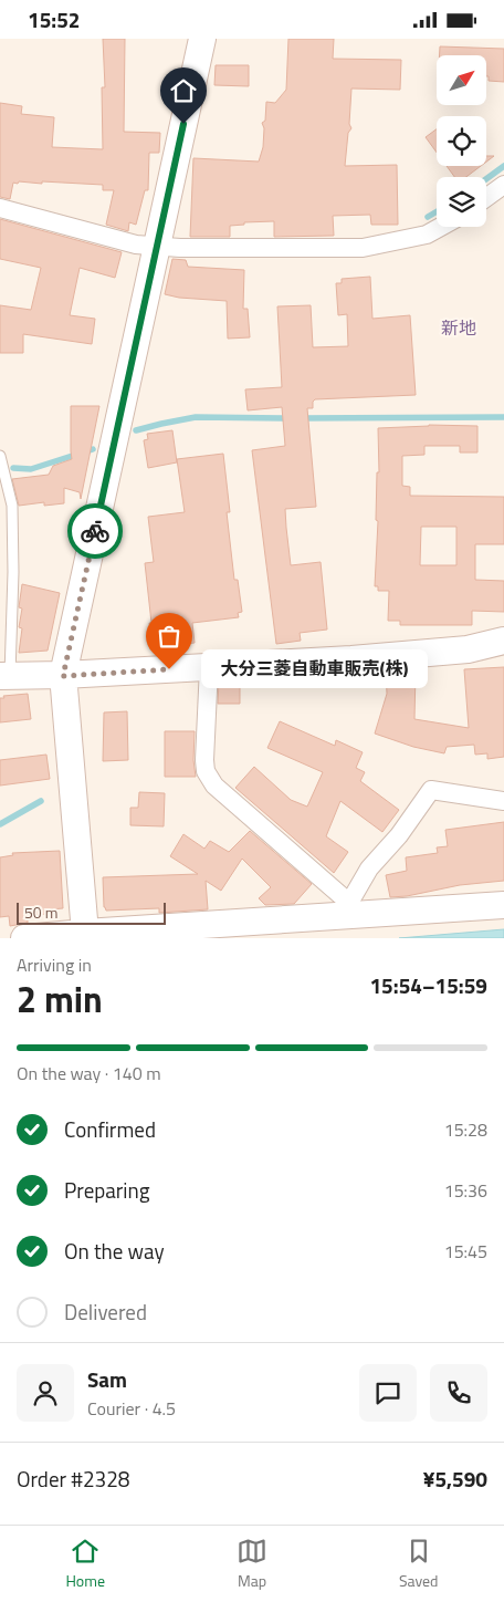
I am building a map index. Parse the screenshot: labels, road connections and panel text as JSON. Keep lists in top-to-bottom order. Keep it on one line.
{"districts":["新地"],"places":["大分三菱自動車販売(株)"],"scale_bar":"50 m","north":"top right","page":{"status":"15:52","bubble":"大分三菱自動車販売(株)","scale":"50 m","heading":["2 min","Arriving in","15:54–15:59"],"panel":["Sam","Courier · 4.5","Order #2328","¥5,590"],"bar":"On the way · 140 m","list":[["Confirmed","15:28"],["Preparing","15:36"],["On the way","15:45"],"Delivered"],"tabs":["Home","Map","Saved"]}}
